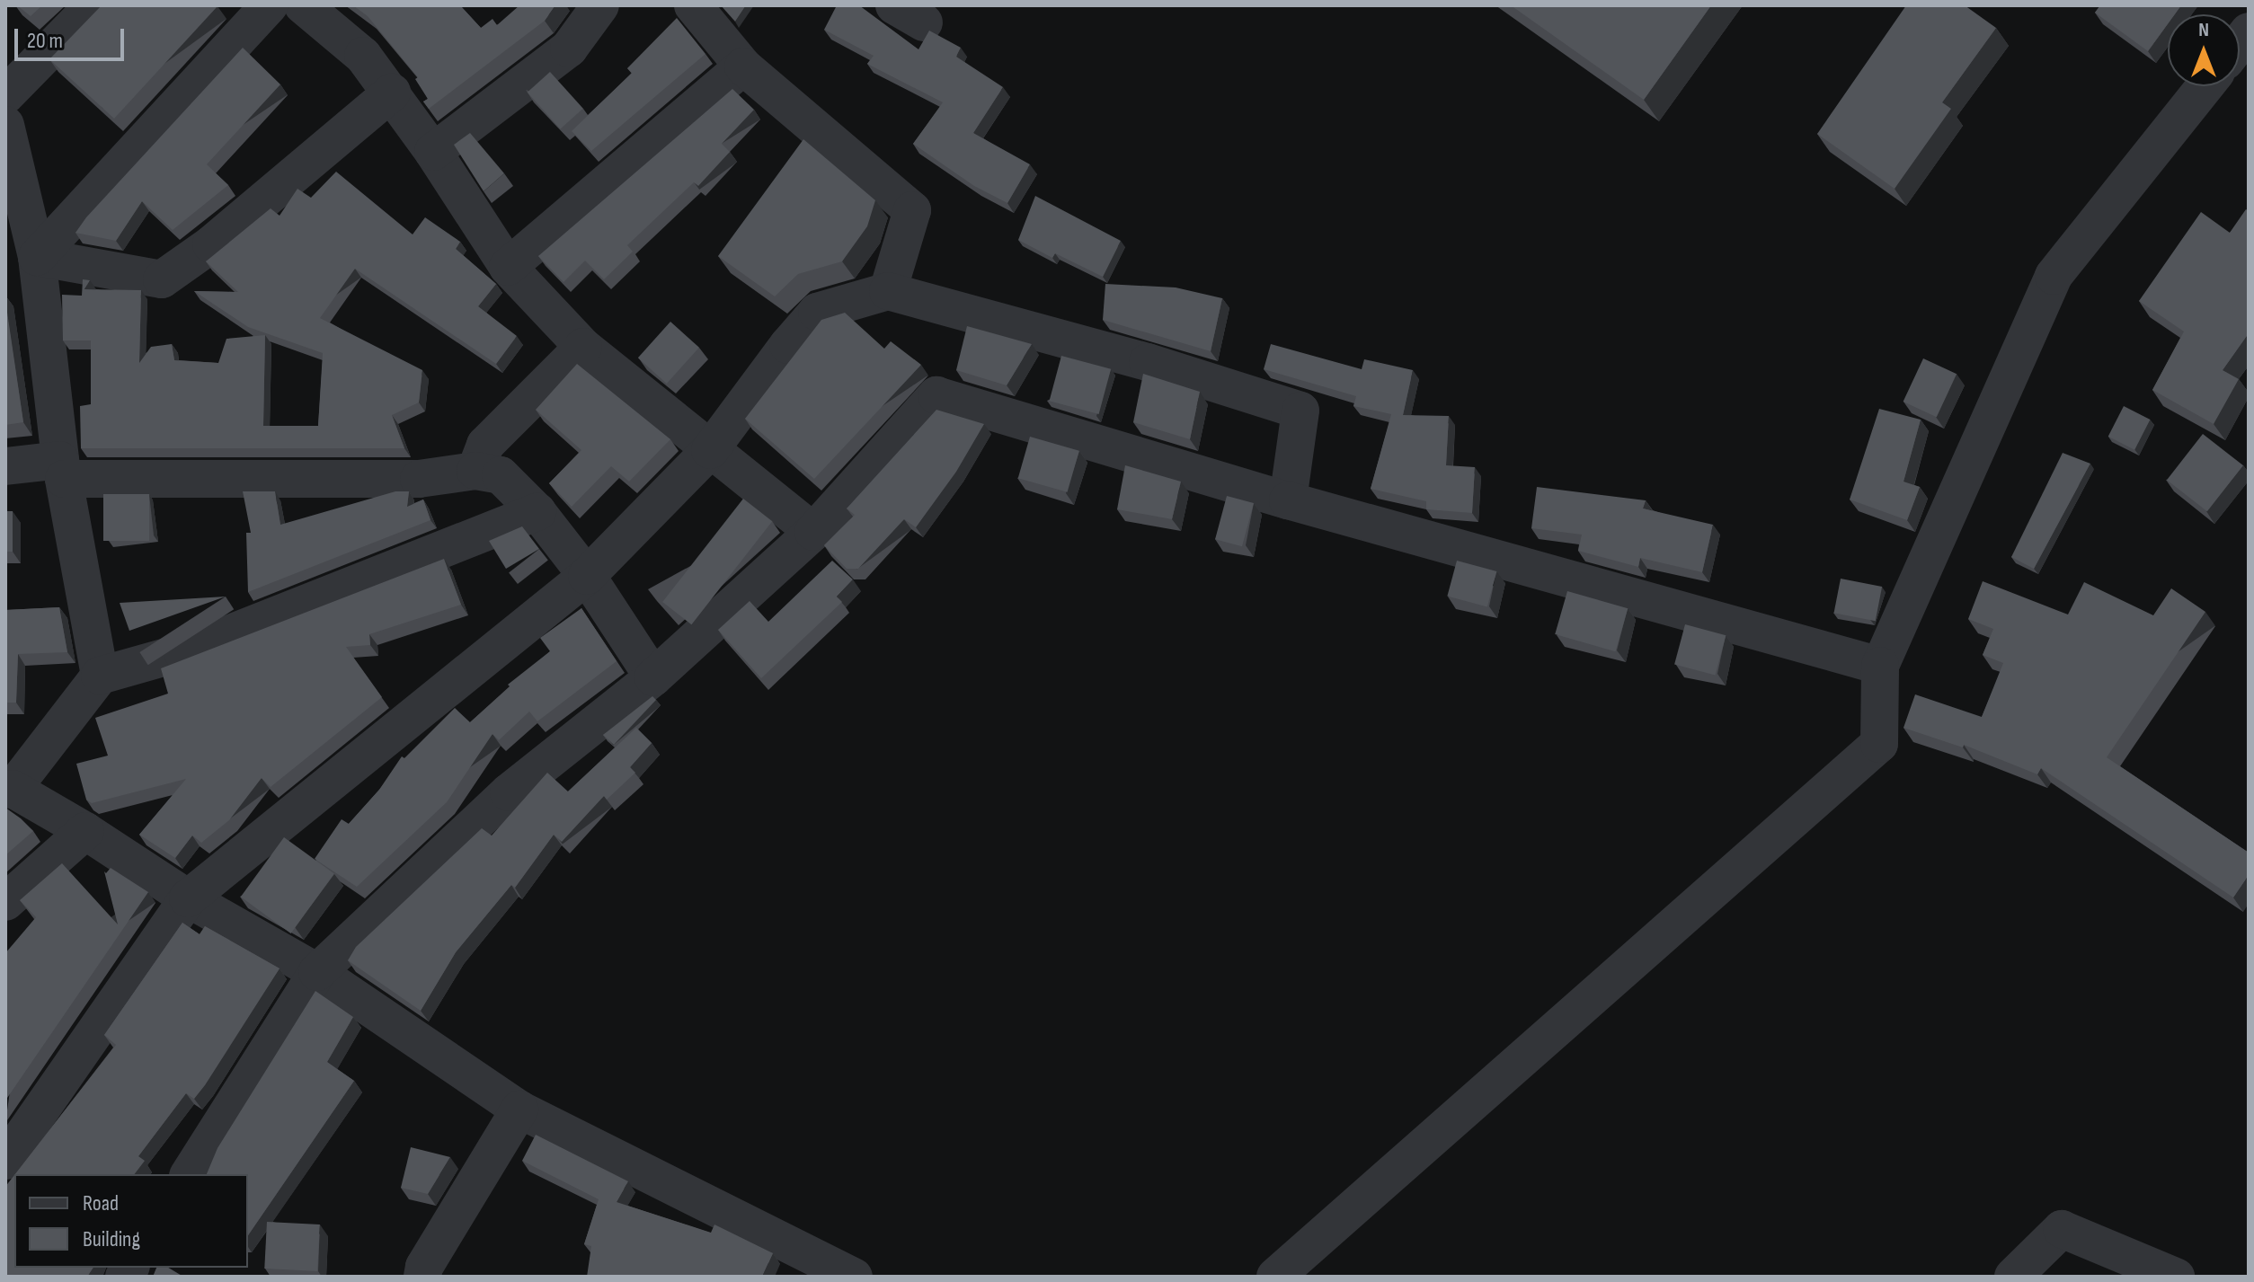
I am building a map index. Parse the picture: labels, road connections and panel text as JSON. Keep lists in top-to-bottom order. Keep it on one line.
{"legend":["Road","Building"],"scale_bar":"20 m","north":"top"}
